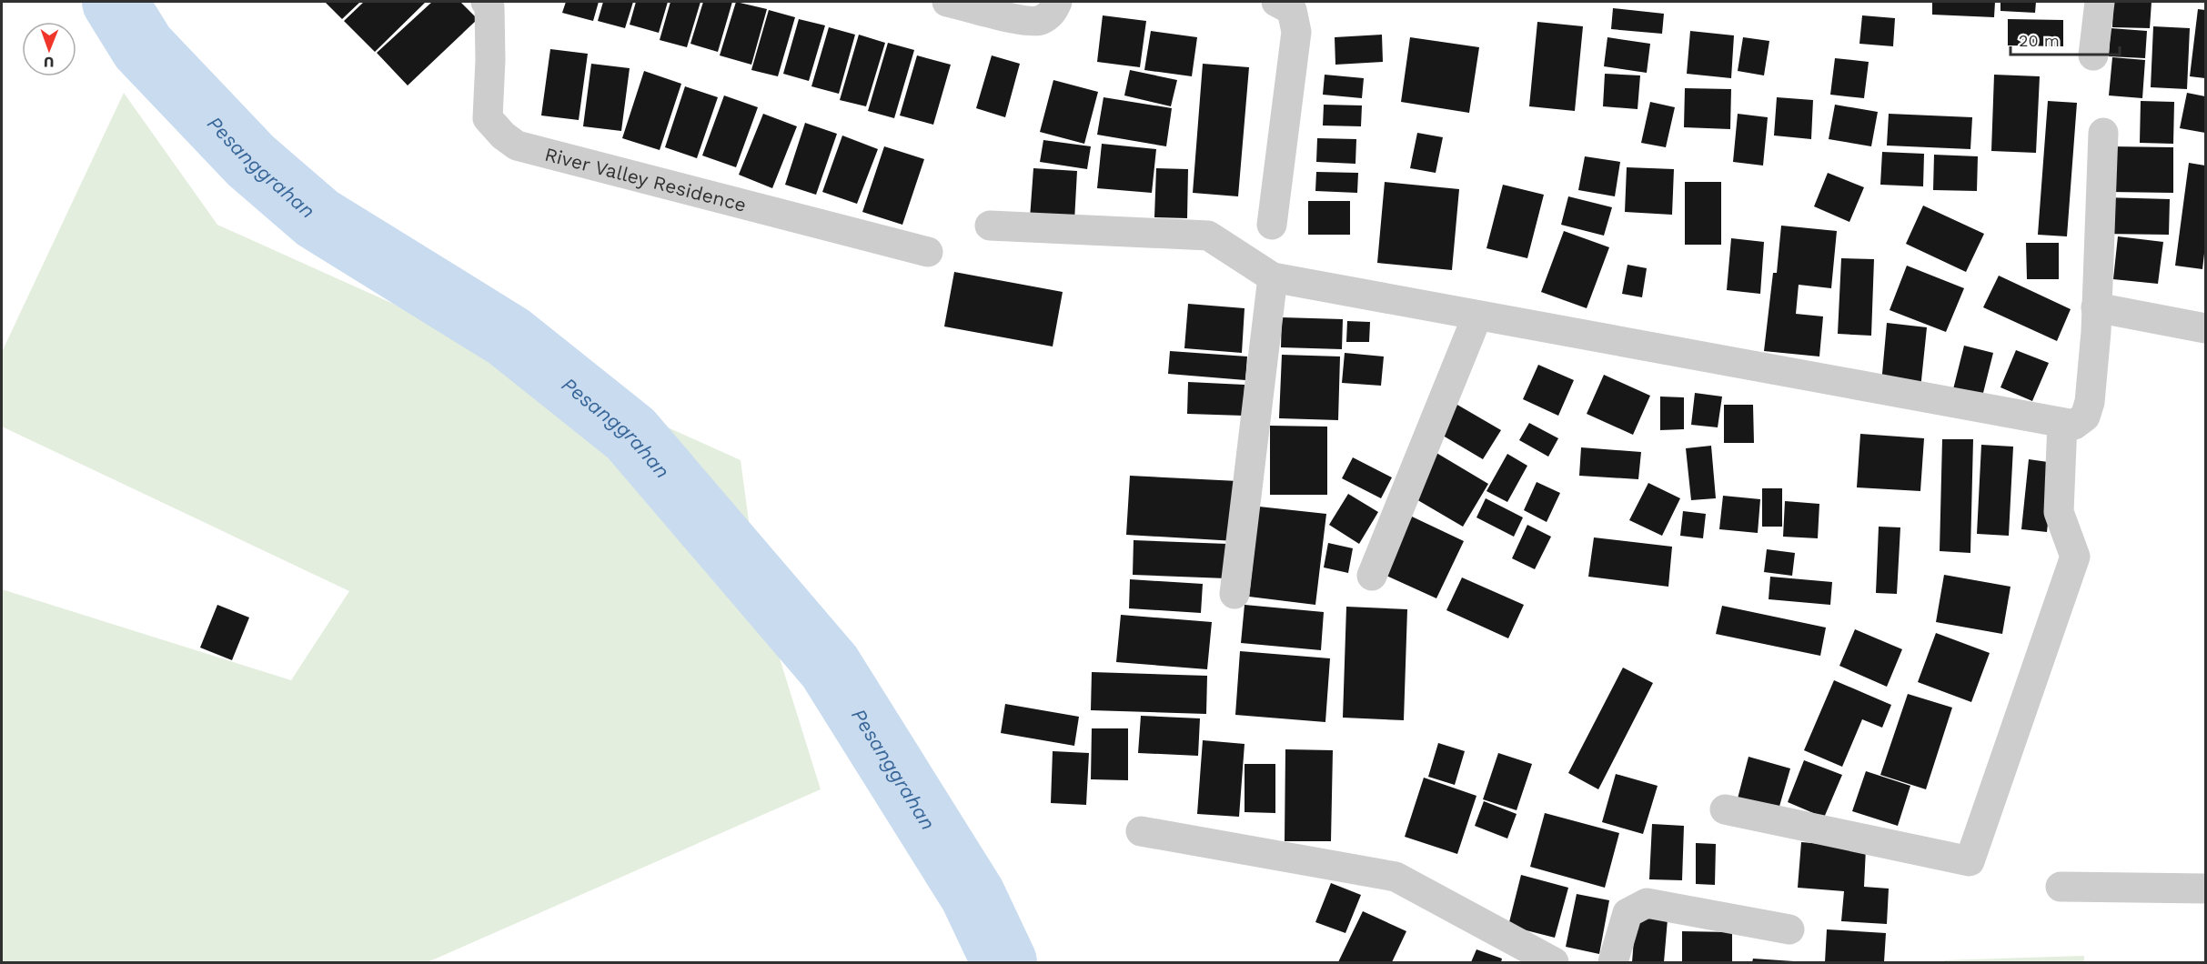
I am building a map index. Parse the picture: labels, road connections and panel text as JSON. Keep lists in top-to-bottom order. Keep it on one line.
{"streets":{"street":["River Valley Residence"]},"water":["Pesanggrahan"],"scale_bar":"20 m","north":"bottom"}
